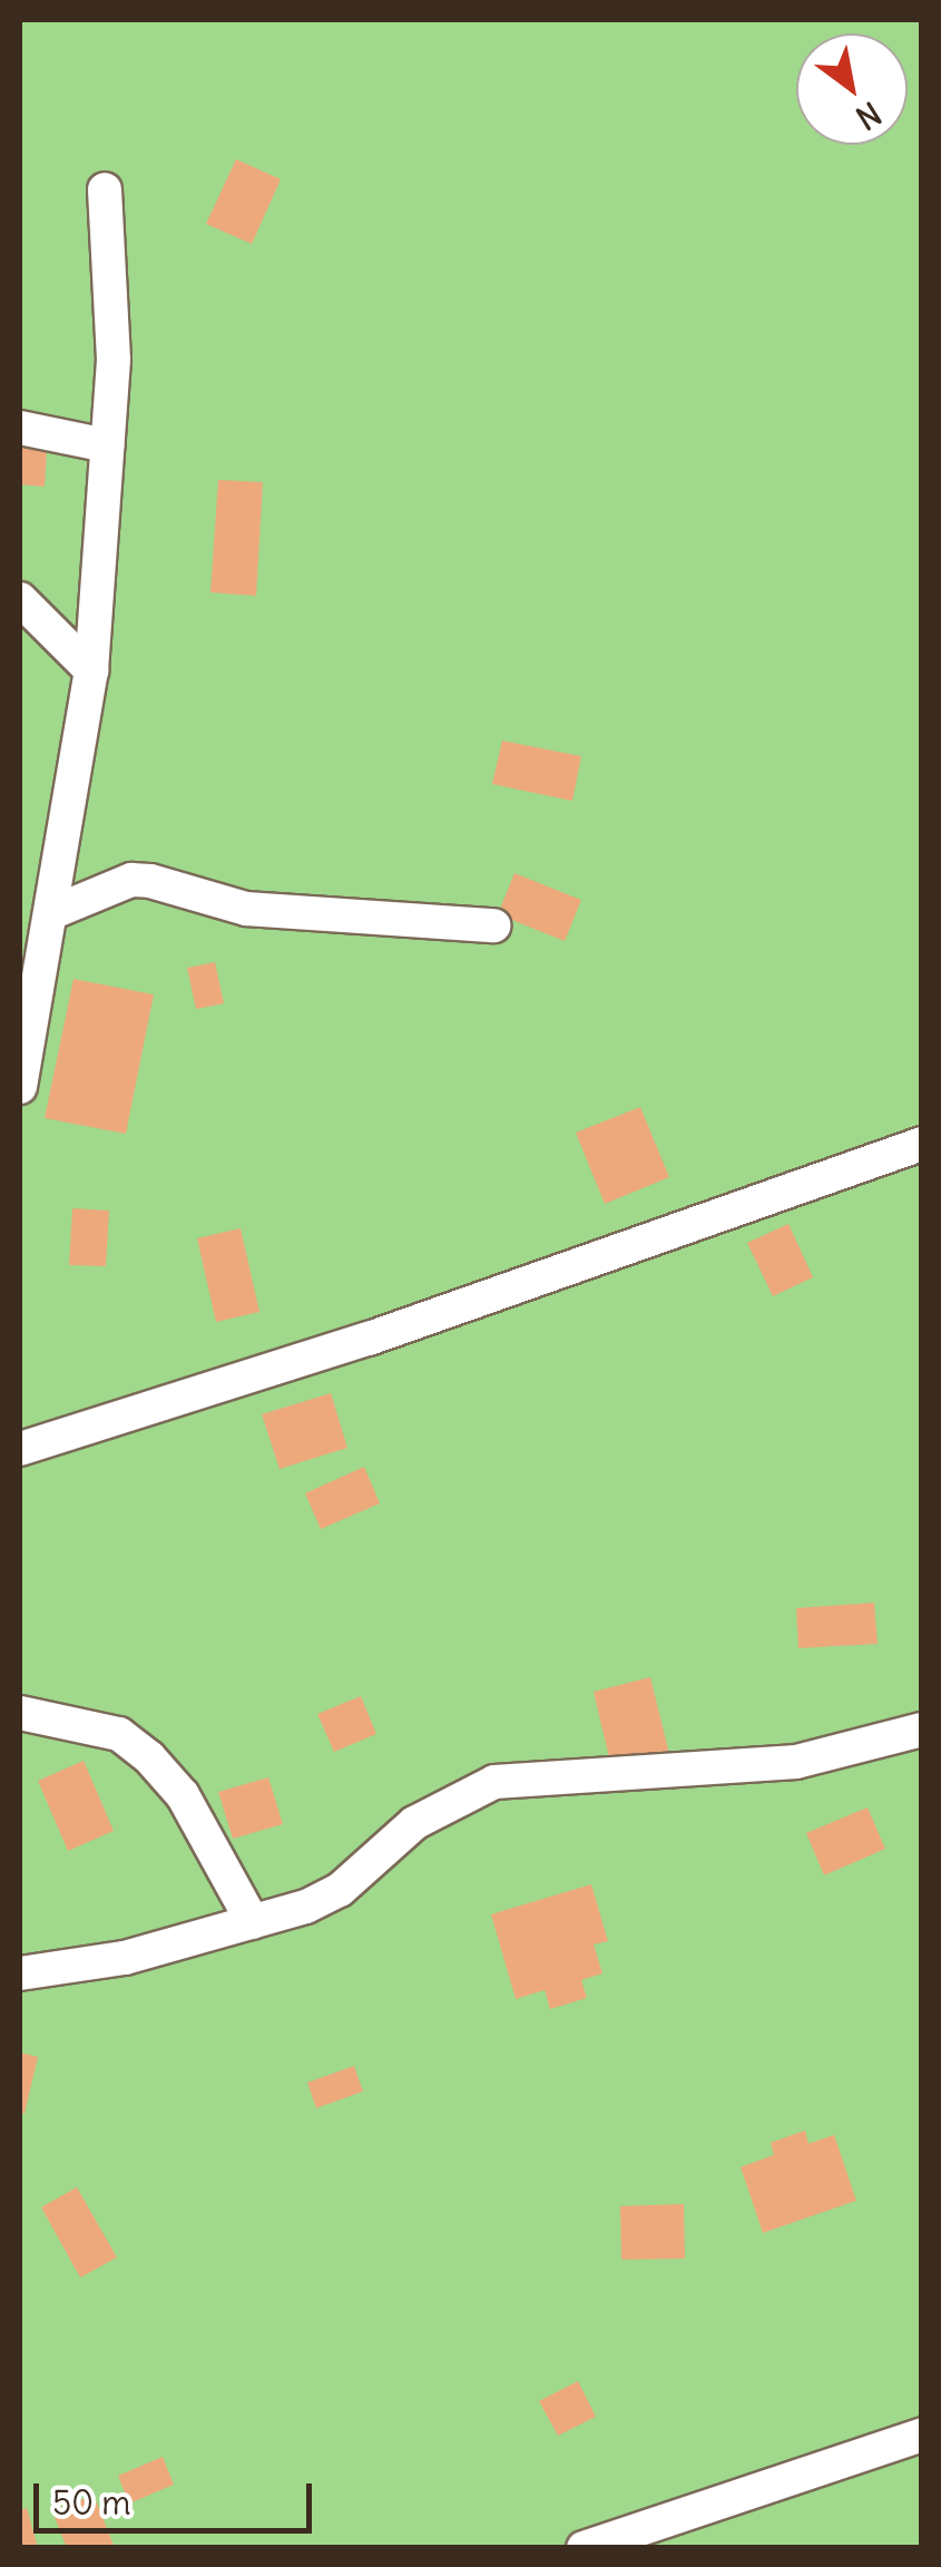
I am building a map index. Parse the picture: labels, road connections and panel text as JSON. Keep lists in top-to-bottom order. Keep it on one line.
{"scale_bar":"50 m","north":"bottom right"}
